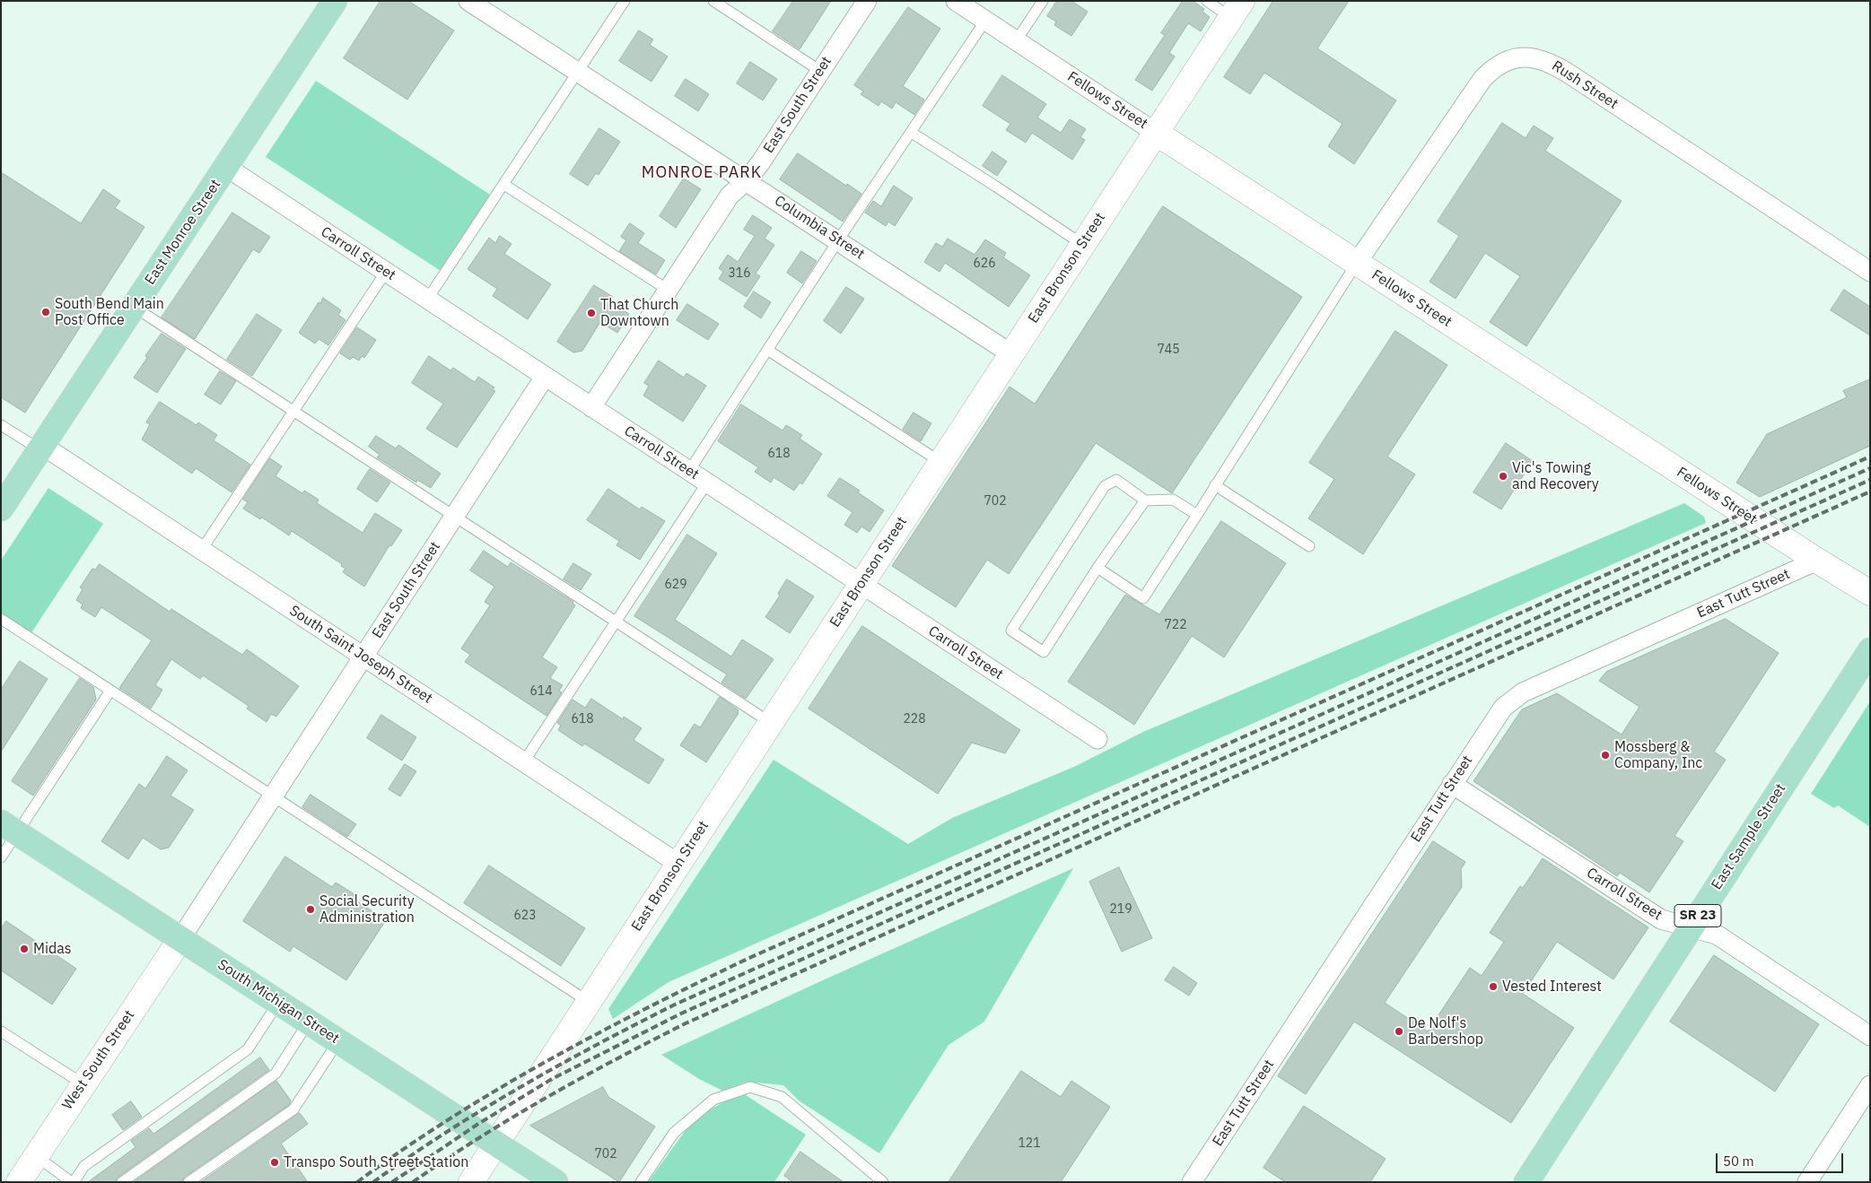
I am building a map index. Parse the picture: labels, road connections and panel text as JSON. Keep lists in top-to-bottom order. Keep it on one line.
{"streets":{"main road":["East Monroe Street","East Sample Street","SR 23","South Michigan Street"],"street":["Rush Street","Fellows Street","East South Street","Columbia Street","Carroll Street","East Bronson Street","East Tutt Street","South Saint Joseph Street","West South Street"]},"crossings":[["Rush Street","Fellows Street"],["Fellows Street","East Bronson Street"],["Fellows Street","East Tutt Street"],["East South Street","Columbia Street"],["East South Street","Carroll Street"],["East South Street","South Saint Joseph Street"],["East South Street","South Michigan Street"],["East South Street","West South Street"],["Columbia Street","East Bronson Street"],["East Monroe Street","Carroll Street"],["East Monroe Street","South Saint Joseph Street"],["Carroll Street","East Bronson Street"],["Carroll Street","East Tutt Street"],["Carroll Street","East Sample Street"],["East Bronson Street","South Saint Joseph Street"],["East Bronson Street","South Michigan Street"],["South Michigan Street","West South Street"]],"districts":["MONROE PARK"],"places":["South Bend Main Post Office","That Church Downtown","Vic's Towing and Recovery","Mossberg & Company, Inc","Social Security Administration","Midas","Vested Interest","De Nolf's Barbershop","Transpo South Street Station"],"house_numbers":["626","316","745","618","702","629","722","614","618","228","219","623","121","702"],"scale_bar":"50 m"}
